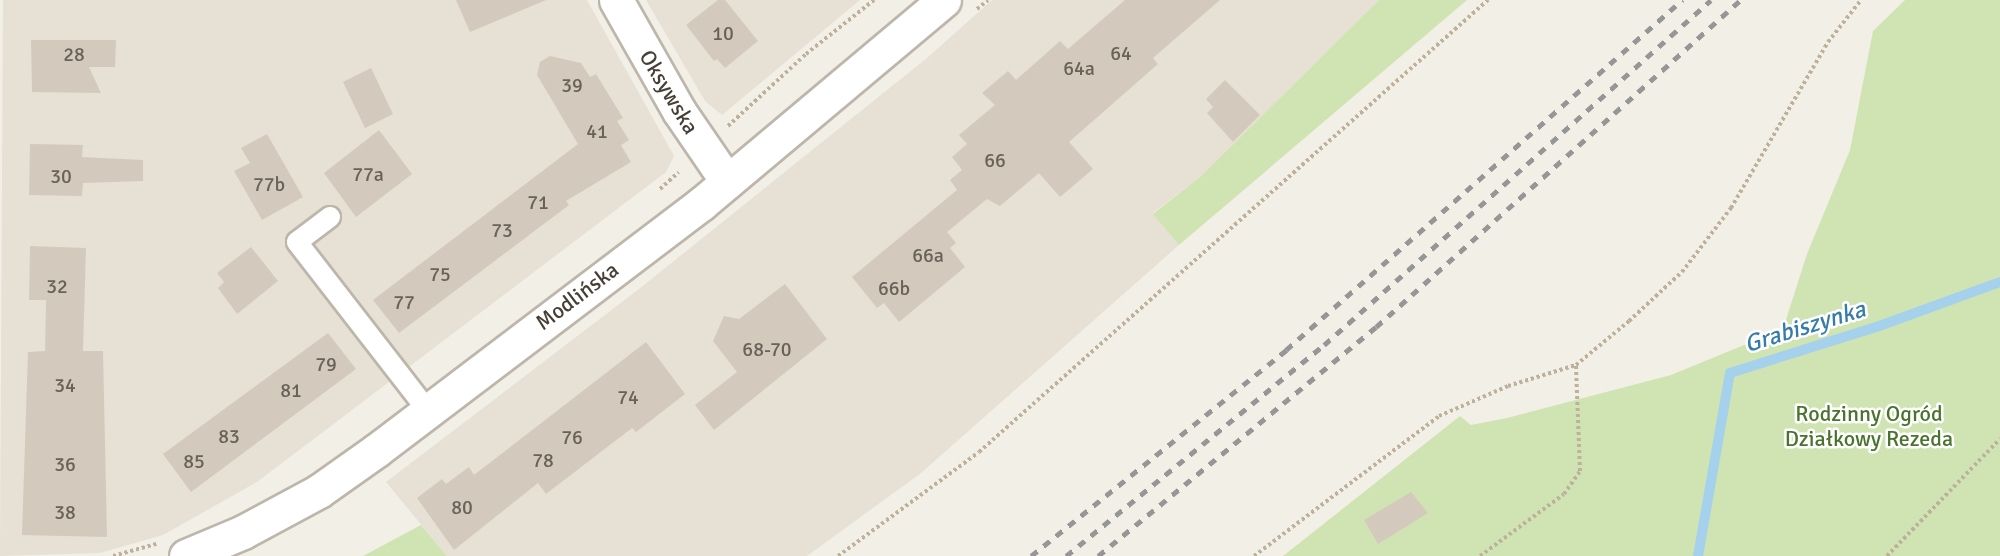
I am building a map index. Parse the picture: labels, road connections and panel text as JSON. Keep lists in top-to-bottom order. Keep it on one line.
{"streets":{"street":["Oksywska","Modlińska"]},"crossings":[["Oksywska","Modlińska"]],"water":["Grabiszynka"],"parks":["Rodzinny Ogród Działkowy Rezeda"],"house_numbers":["10","64","28","64a","39","41","66","77a","30","77b","71","73","66a","75","32","66b","77","68-70","79","34","81","74","83","76","78","85","36","80","38"]}
